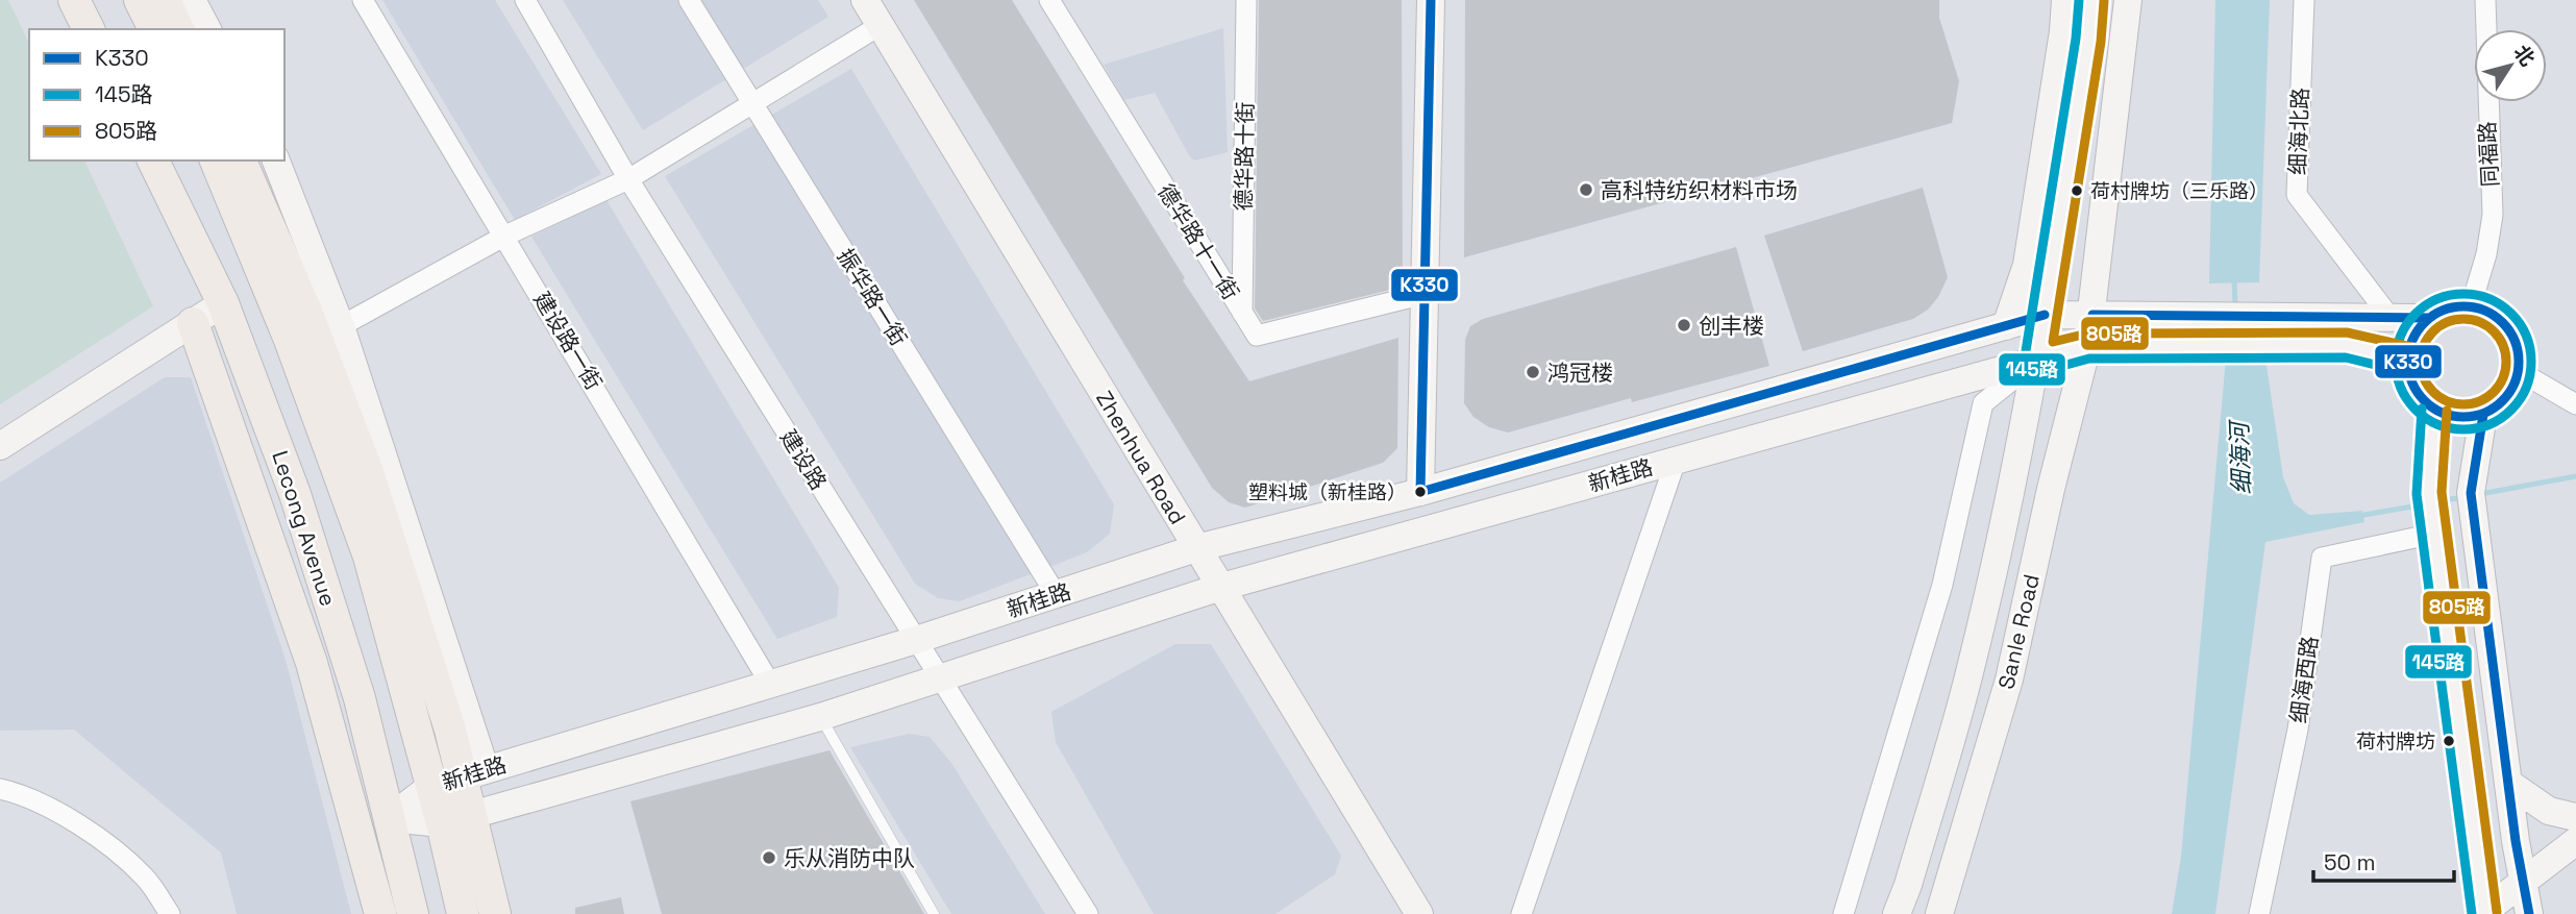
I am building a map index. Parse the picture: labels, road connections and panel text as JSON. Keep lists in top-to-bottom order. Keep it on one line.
{"streets":{"main road":["Lecong Avenue"],"street":["细海北路","同福路","德华路十街","德华路十一街","振华路一街","建设路一街","Zhenhua Road","建设路","新桂路","Sanle Road","细海西路"]},"crossings":[["细海北路","新桂路"],["同福路","新桂路"],["德华路十街","德华路十一街"],["振华路一街","新桂路"],["建设路一街","新桂路"],["Zhenhua Road","新桂路"],["建设路","新桂路"],["新桂路","Lecong Avenue"],["新桂路","Sanle Road"]],"water":["细海河"],"places":["高科特纺织材料市场","荷村牌坊（三乐路）","创丰楼","鸿冠楼","塑料城（新桂路）","荷村牌坊","乐从消防中队"],"lines":["transit line K330","transit line 145路","transit line 805路"],"legend":["K330","145路","805路"],"scale_bar":"50 m","north":"top right"}
